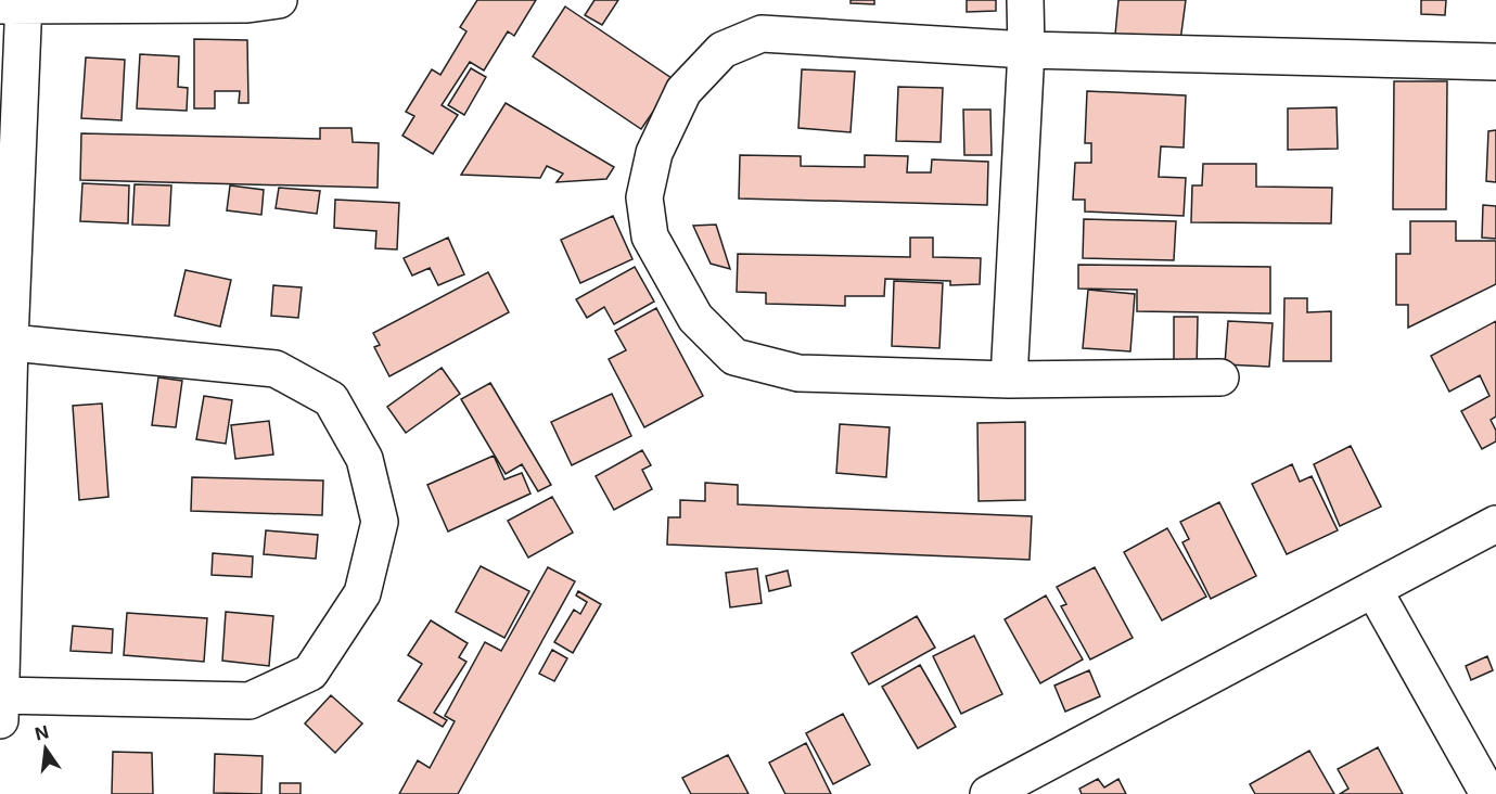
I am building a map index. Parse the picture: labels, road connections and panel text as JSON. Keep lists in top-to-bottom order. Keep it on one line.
{"north":"top"}
